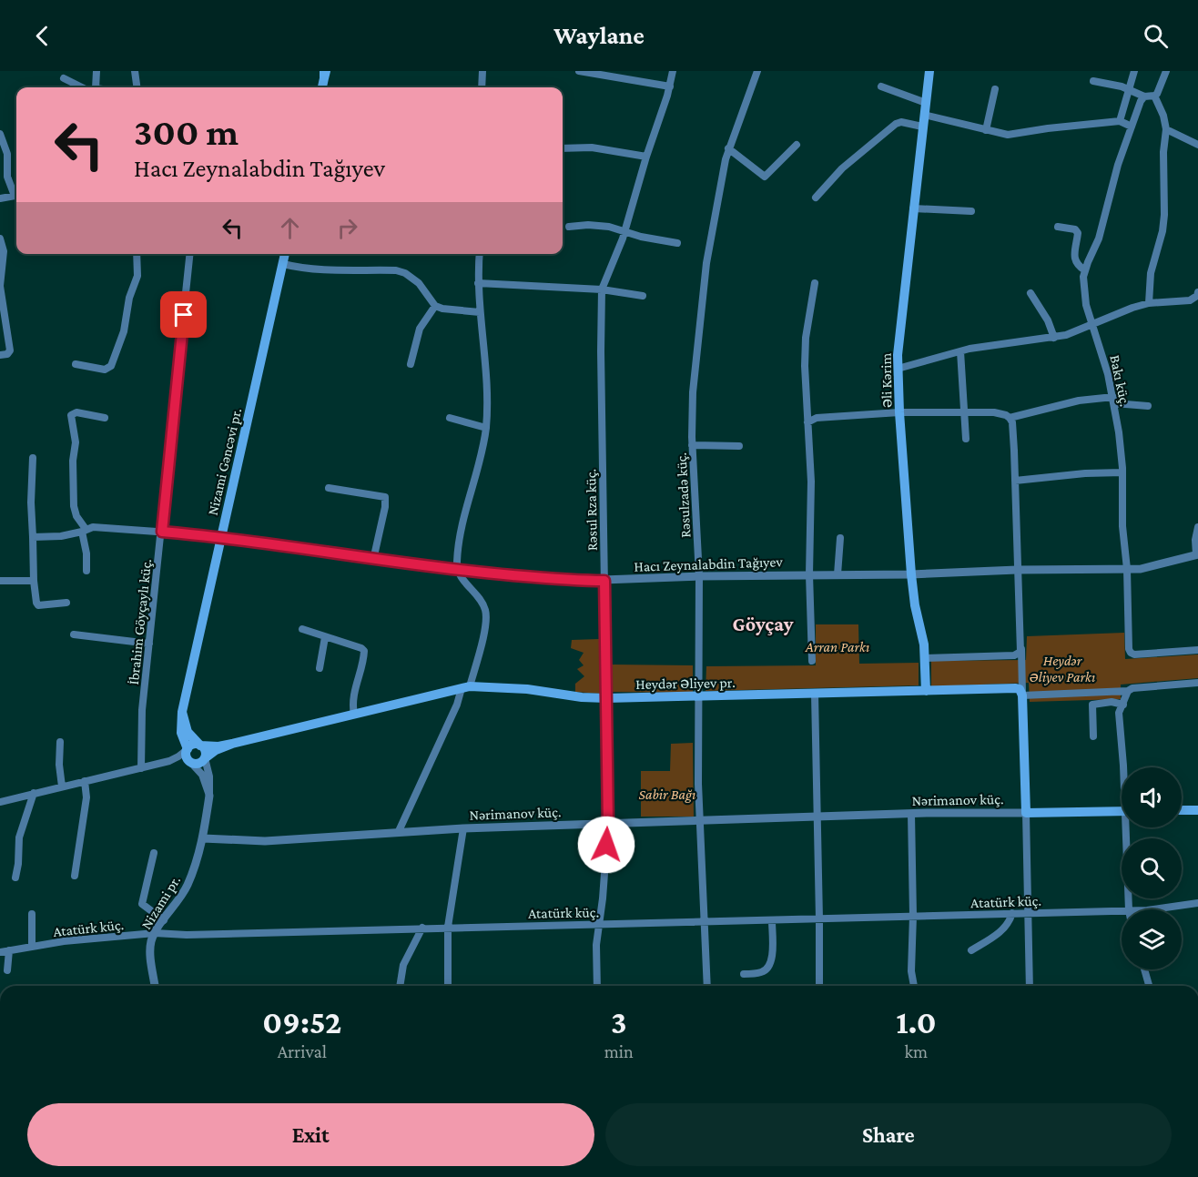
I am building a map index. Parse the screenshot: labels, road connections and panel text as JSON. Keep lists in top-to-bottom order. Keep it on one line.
{"streets":{"main road":["Əli Kərim","Nizami Gəncəvi pr.","Heydər Əliyev pr."],"street":["Bakı küç.","Rəsulzadə küç.","Rəsul Rza küç.","Hacı Zeynalabdin Tağıyev","İbrahim Göyçaylı küç.","Nərimanov küç.","Atatürk küç.","Nizami pr."]},"crossings":[["Əli Kərim","Hacı Zeynalabdin Tağıyev"],["Əli Kərim","Heydər Əliyev pr."],["Bakı küç.","Hacı Zeynalabdin Tağıyev"],["Nizami Gəncəvi pr.","Hacı Zeynalabdin Tağıyev"],["Rəsulzadə küç.","Hacı Zeynalabdin Tağıyev"],["Rəsulzadə küç.","Heydər Əliyev pr."],["Rəsulzadə küç.","Nərimanov küç."],["Rəsulzadə küç.","Atatürk küç."],["Rəsul Rza küç.","Hacı Zeynalabdin Tağıyev"],["Rəsul Rza küç.","Heydər Əliyev pr."],["Rəsul Rza küç.","Nərimanov küç."],["Rəsul Rza küç.","Atatürk küç."],["Nərimanov küç.","Nizami pr."],["Atatürk küç.","Nizami pr."]],"districts":["Göyçay"],"parks":["Arran Parkı","Heydər Əliyev Parkı","Sabir Bağı"],"page":{"header":"Waylane","turn":["300 m","Hacı Zeynalabdin Tağıyev"],"eta":["09:52","Arrival","3","min","1.0","km"],"buttons":["Exit","Share"]}}
